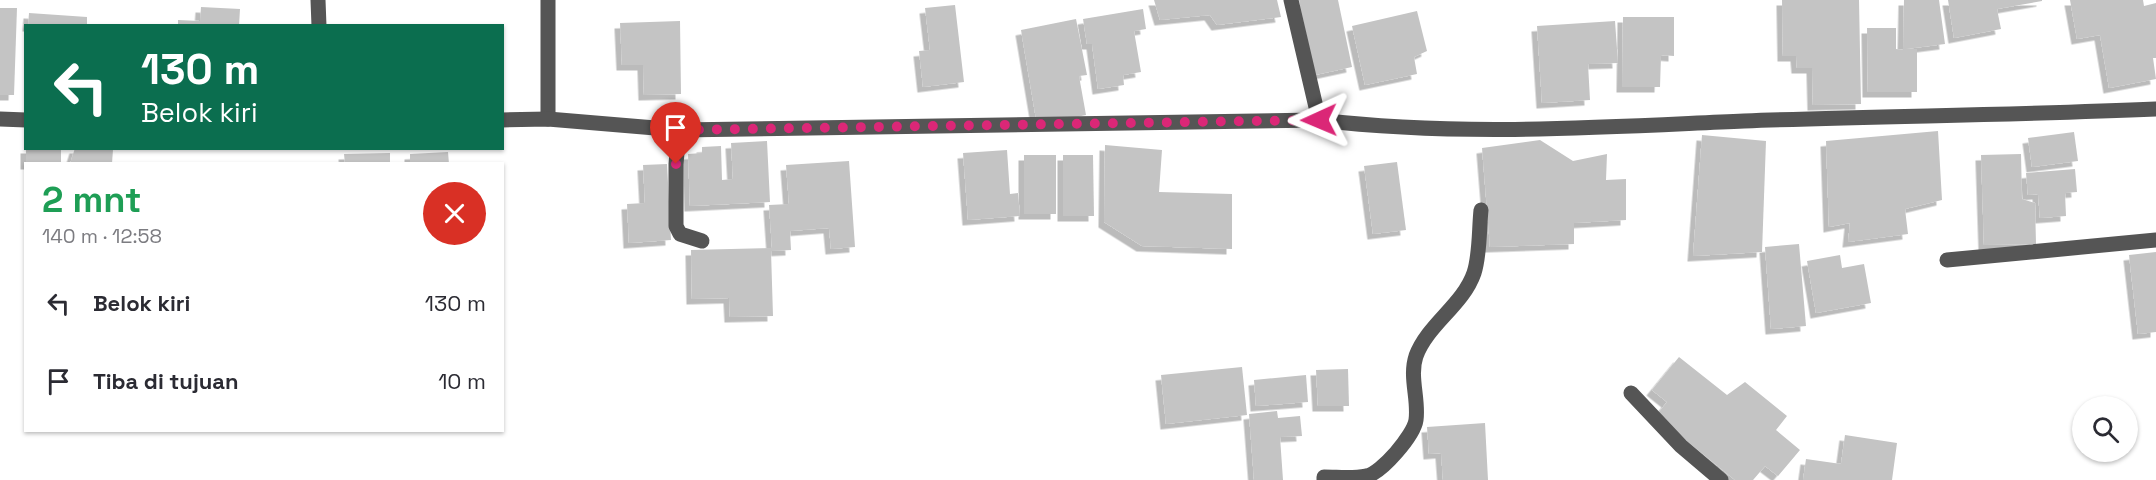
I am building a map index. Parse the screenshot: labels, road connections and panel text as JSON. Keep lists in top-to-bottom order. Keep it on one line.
{"page":{"turn":["130 m","Belok kiri"],"heading":["2 mnt","140 m · 12:58"],"list":[{"name":"Belok kiri","value":"130 m"},{"name":"Tiba di tujuan","value":"10 m"}]}}
